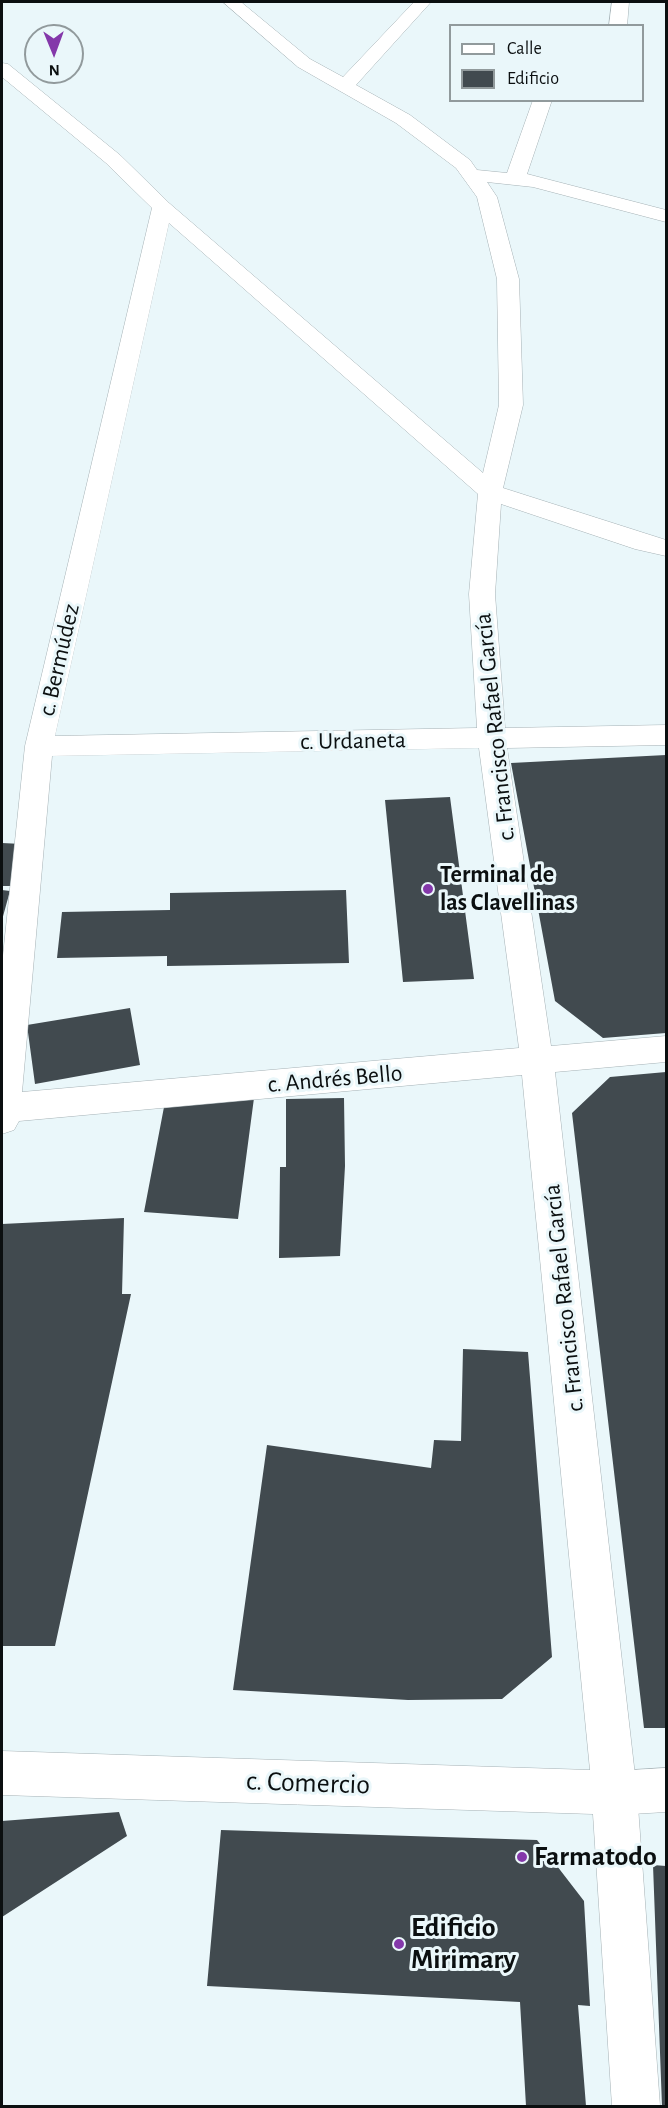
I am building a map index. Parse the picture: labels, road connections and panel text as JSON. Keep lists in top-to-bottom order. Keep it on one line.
{"streets":{"street":["c. Bermúdez","c. Francisco Rafael García","c. Urdaneta","c. Andrés Bello","c. Comercio"]},"crossings":[["c. Bermúdez","c. Urdaneta"],["c. Bermúdez","c. Andrés Bello"],["c. Francisco Rafael García","c. Urdaneta"],["c. Francisco Rafael García","c. Andrés Bello"],["c. Francisco Rafael García","c. Comercio"]],"places":["Terminal de las Clavellinas","Farmatodo","Edificio Mirimary"],"legend":["Calle","Edificio"],"north":"bottom"}
